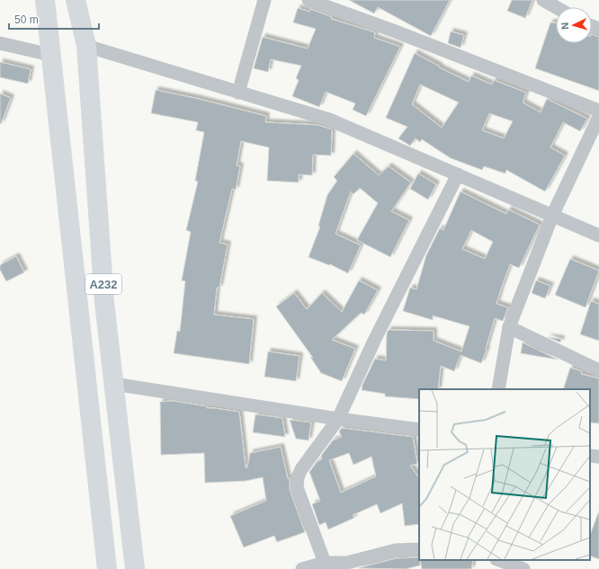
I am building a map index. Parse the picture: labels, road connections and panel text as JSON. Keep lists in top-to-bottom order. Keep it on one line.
{"streets":{"highway":["A232"]},"scale_bar":"50 m","north":"left"}
